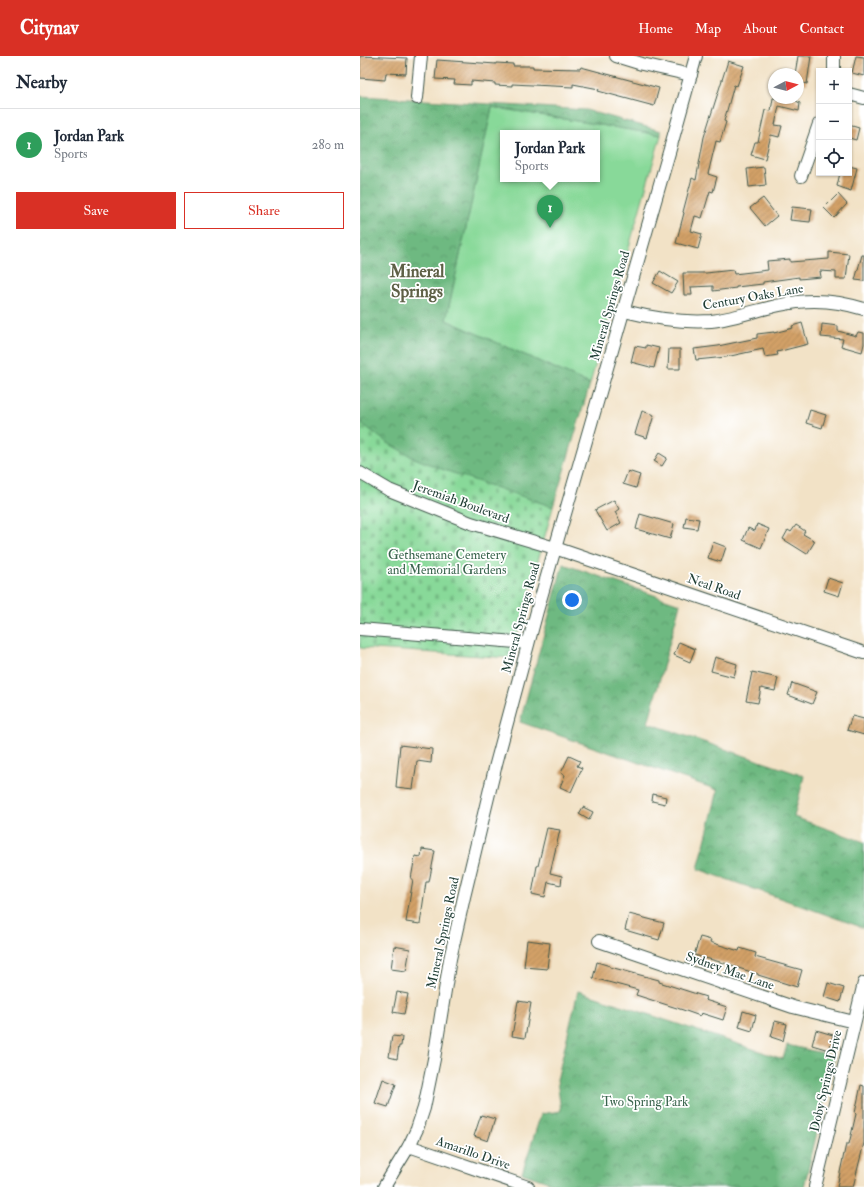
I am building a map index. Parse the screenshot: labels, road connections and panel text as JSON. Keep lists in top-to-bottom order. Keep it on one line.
{"streets":{"street":["Century Oaks Lane","Mineral Springs Road","Jeremiah Boulevard","Neal Road","Sydney Mae Lane","Doby Springs Drive","Amarillo Drive"]},"crossings":[["Century Oaks Lane","Mineral Springs Road"],["Mineral Springs Road","Jeremiah Boulevard"],["Mineral Springs Road","Neal Road"],["Mineral Springs Road","Amarillo Drive"],["Jeremiah Boulevard","Neal Road"],["Sydney Mae Lane","Doby Springs Drive"]],"districts":["Mineral Springs"],"parks":["Gethsemane Cemetery and Memorial Gardens","Two Spring Park"],"north":"right","page":{"header":"Citynav","nav":["Home","Map","About","Contact"],"heading":"Nearby","map_buttons":["+","−"],"list":[{"mark":"1","name":"Jordan Park","note":"Sports","value":"280 m"}],"popup":["Jordan Park","Sports"],"buttons":["Save","Share"],"pins":"1"}}
